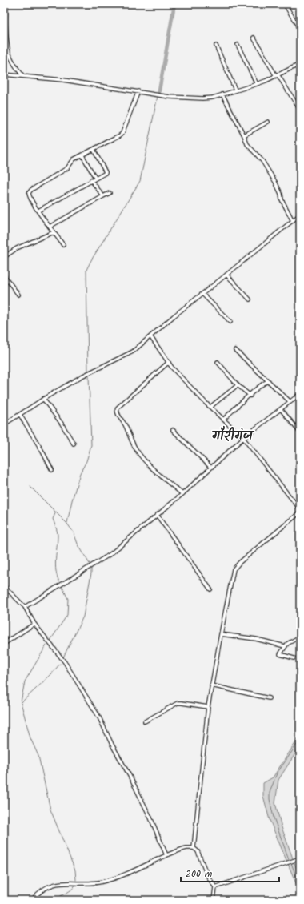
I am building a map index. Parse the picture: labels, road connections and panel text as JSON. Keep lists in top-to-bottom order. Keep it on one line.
{"districts":["गौरीगंज"],"scale_bar":"200 m"}
